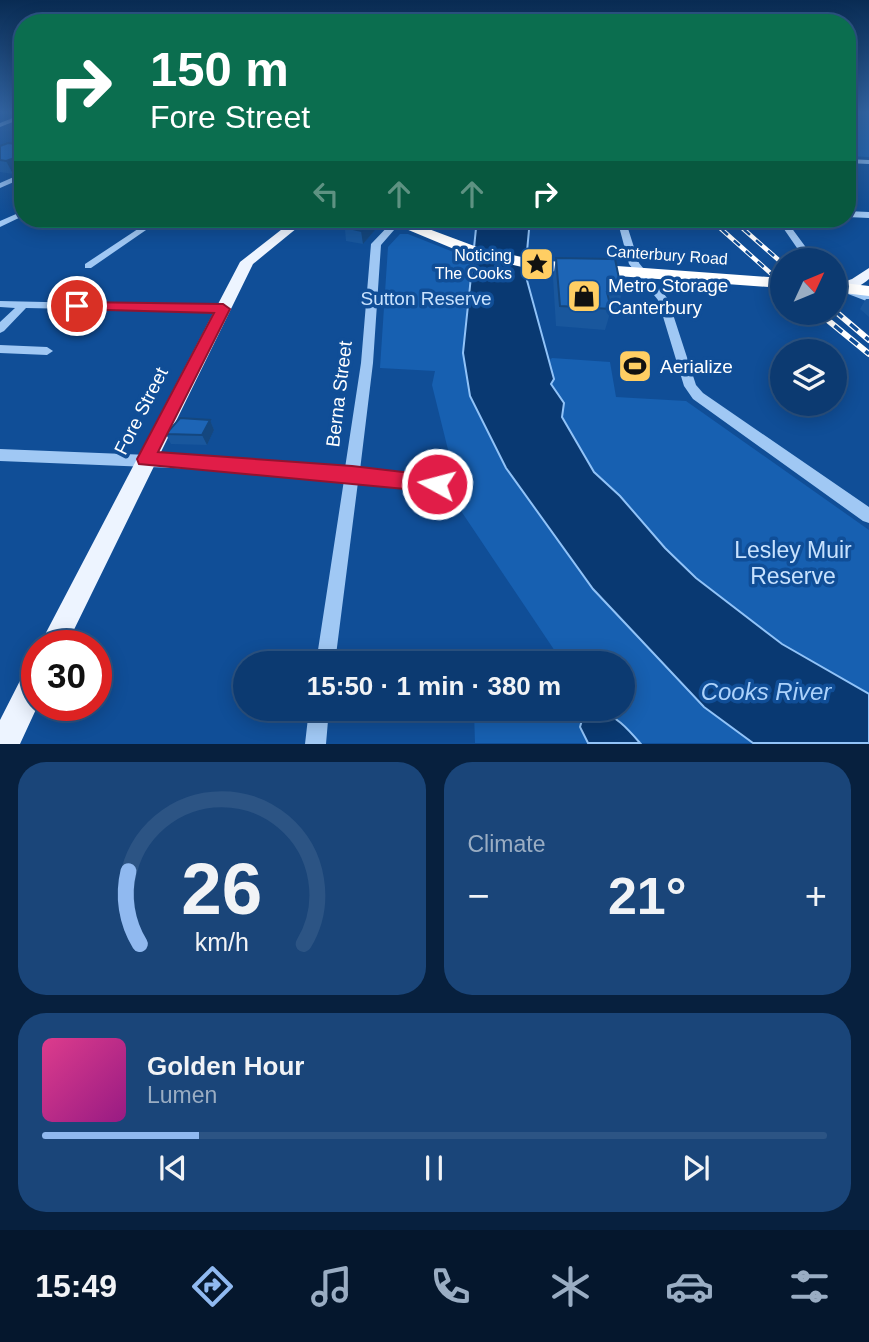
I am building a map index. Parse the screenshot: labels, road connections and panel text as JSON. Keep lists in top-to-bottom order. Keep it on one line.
{"streets":{"highway":["Canterbury Road"],"main road":["Fore Street"],"street":["Berna Street"]},"water":["Cooks River"],"parks":["Sutton Reserve","Lesley Muir Reserve"],"places":{"place":["Noticing The Cooks"],"shop":["Metro Storage Canterbury"],"sports":["Aerialize"]},"north":"top right","page":{"turn":["150 m","Fore Street"],"limit":"30","trip":"15:50 · 1 min · 380 m","tile":"Climate","heat":["−","21°","+"],"song":["Golden Hour","Lumen"],"tabs":"15:49","gauge":["26","km/h"]}}
